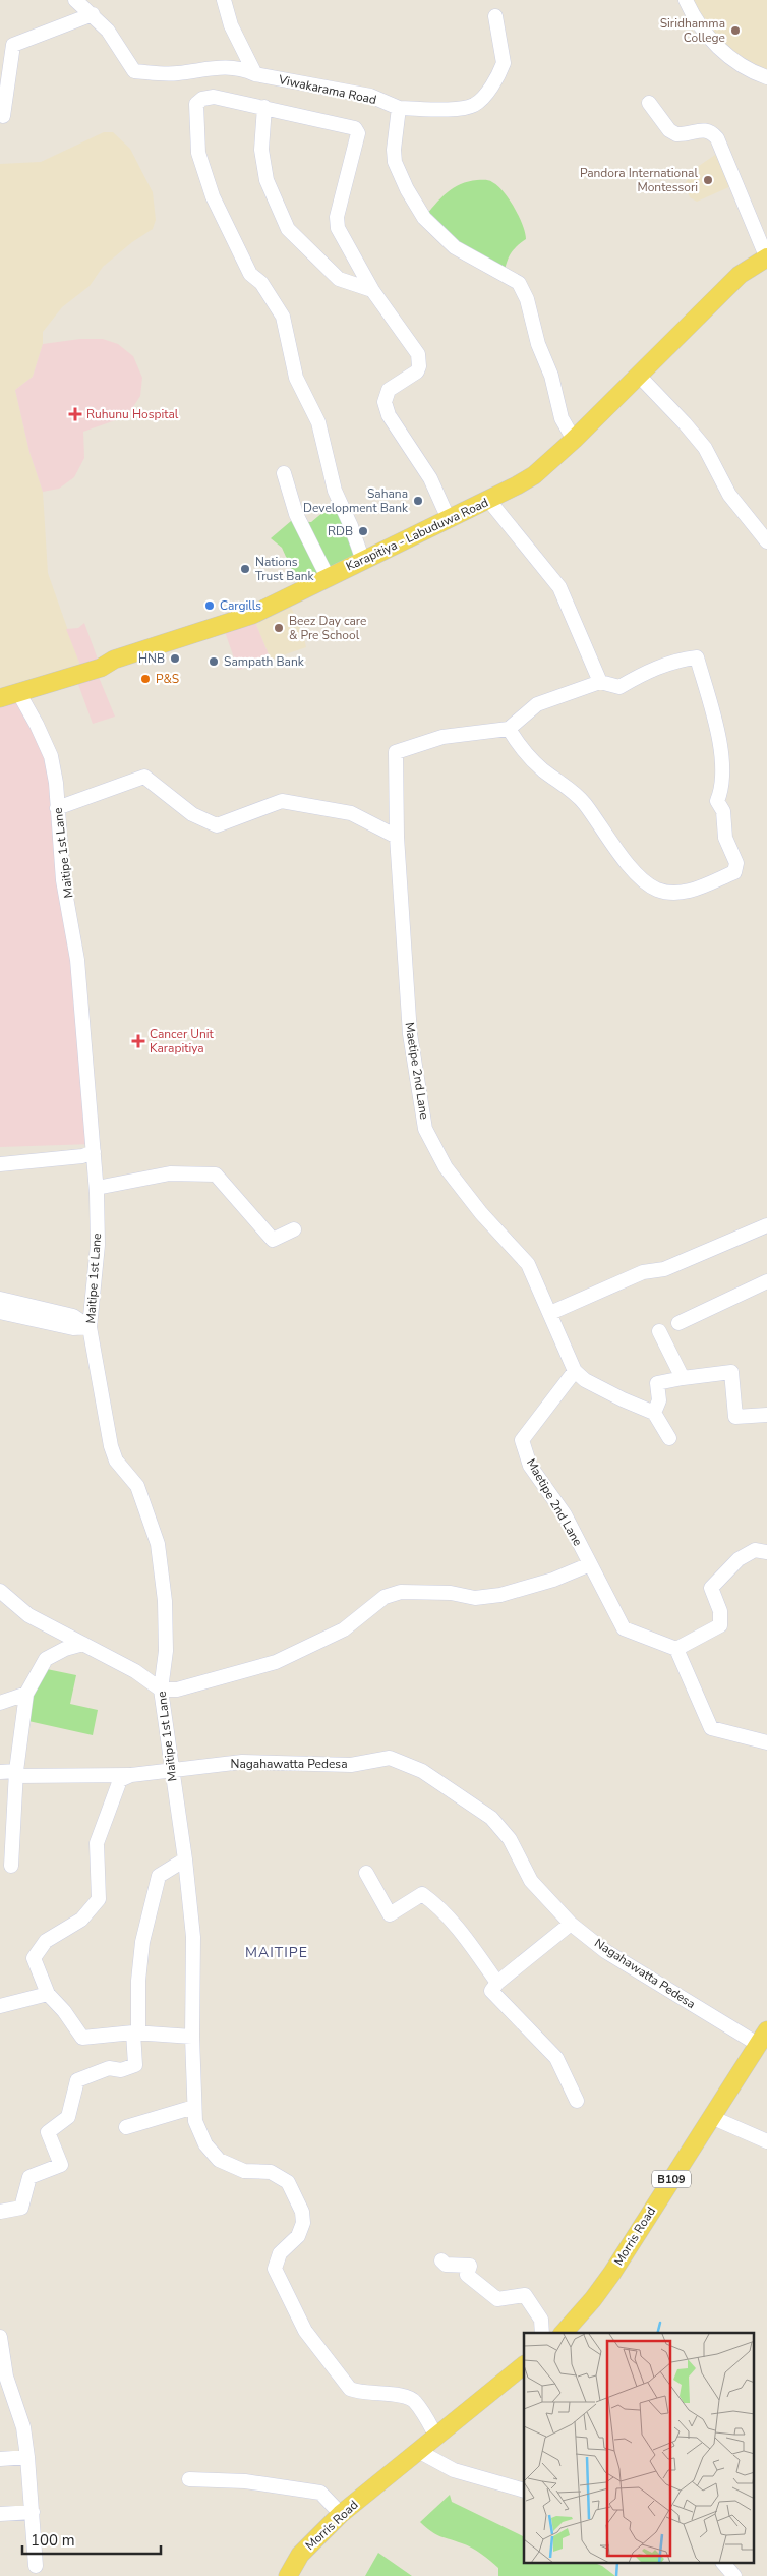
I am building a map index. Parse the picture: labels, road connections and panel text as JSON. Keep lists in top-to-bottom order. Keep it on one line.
{"streets":{"main road":["Karapitiya - Labuduwa Road","B109","Morris Road"],"street":["Viwakarama Road","Maitipe 1st Lane","Maetipe 2nd Lane","Nagahawatta Pedesa"]},"crossings":[["Karapitiya - Labuduwa Road","Maitipe 1st Lane"],["Maitipe 1st Lane","Nagahawatta Pedesa"],["Maitipe 1st Lane","Morris Road"],["Nagahawatta Pedesa","Morris Road"]],"districts":["MAITIPE"],"places":{"other":["Siridhamma College","Pandora International Montessori","Sahana Development Bank","RDB","Nations Trust Bank","Cargills","Beez Day care & Pre School","HNB","Sampath Bank","P&S"],"health":["Ruhunu Hospital","Cancer Unit Karapitiya"]},"scale_bar":"100 m"}
